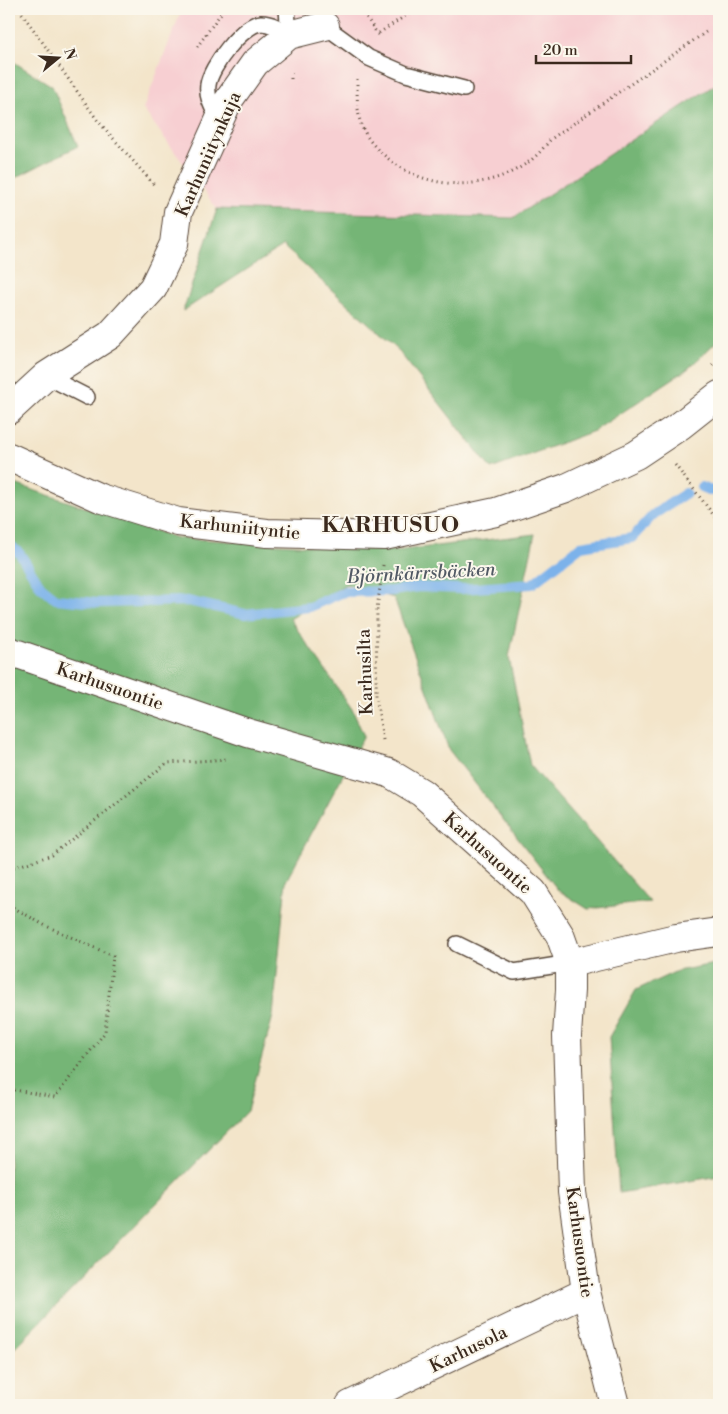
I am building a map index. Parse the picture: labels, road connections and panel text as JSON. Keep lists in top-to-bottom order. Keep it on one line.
{"streets":{"street":["Karhuniitynkuja","Karhuniityntie","Karhusuontie","Karhusola"],"path":["Karhusilta"]},"crossings":[["Karhusilta","Karhusuontie"],["Karhusuontie","Karhusola"]],"districts":["KARHUSUO"],"water":["Björnkärrsbäcken"],"scale_bar":"20 m","north":"right"}
